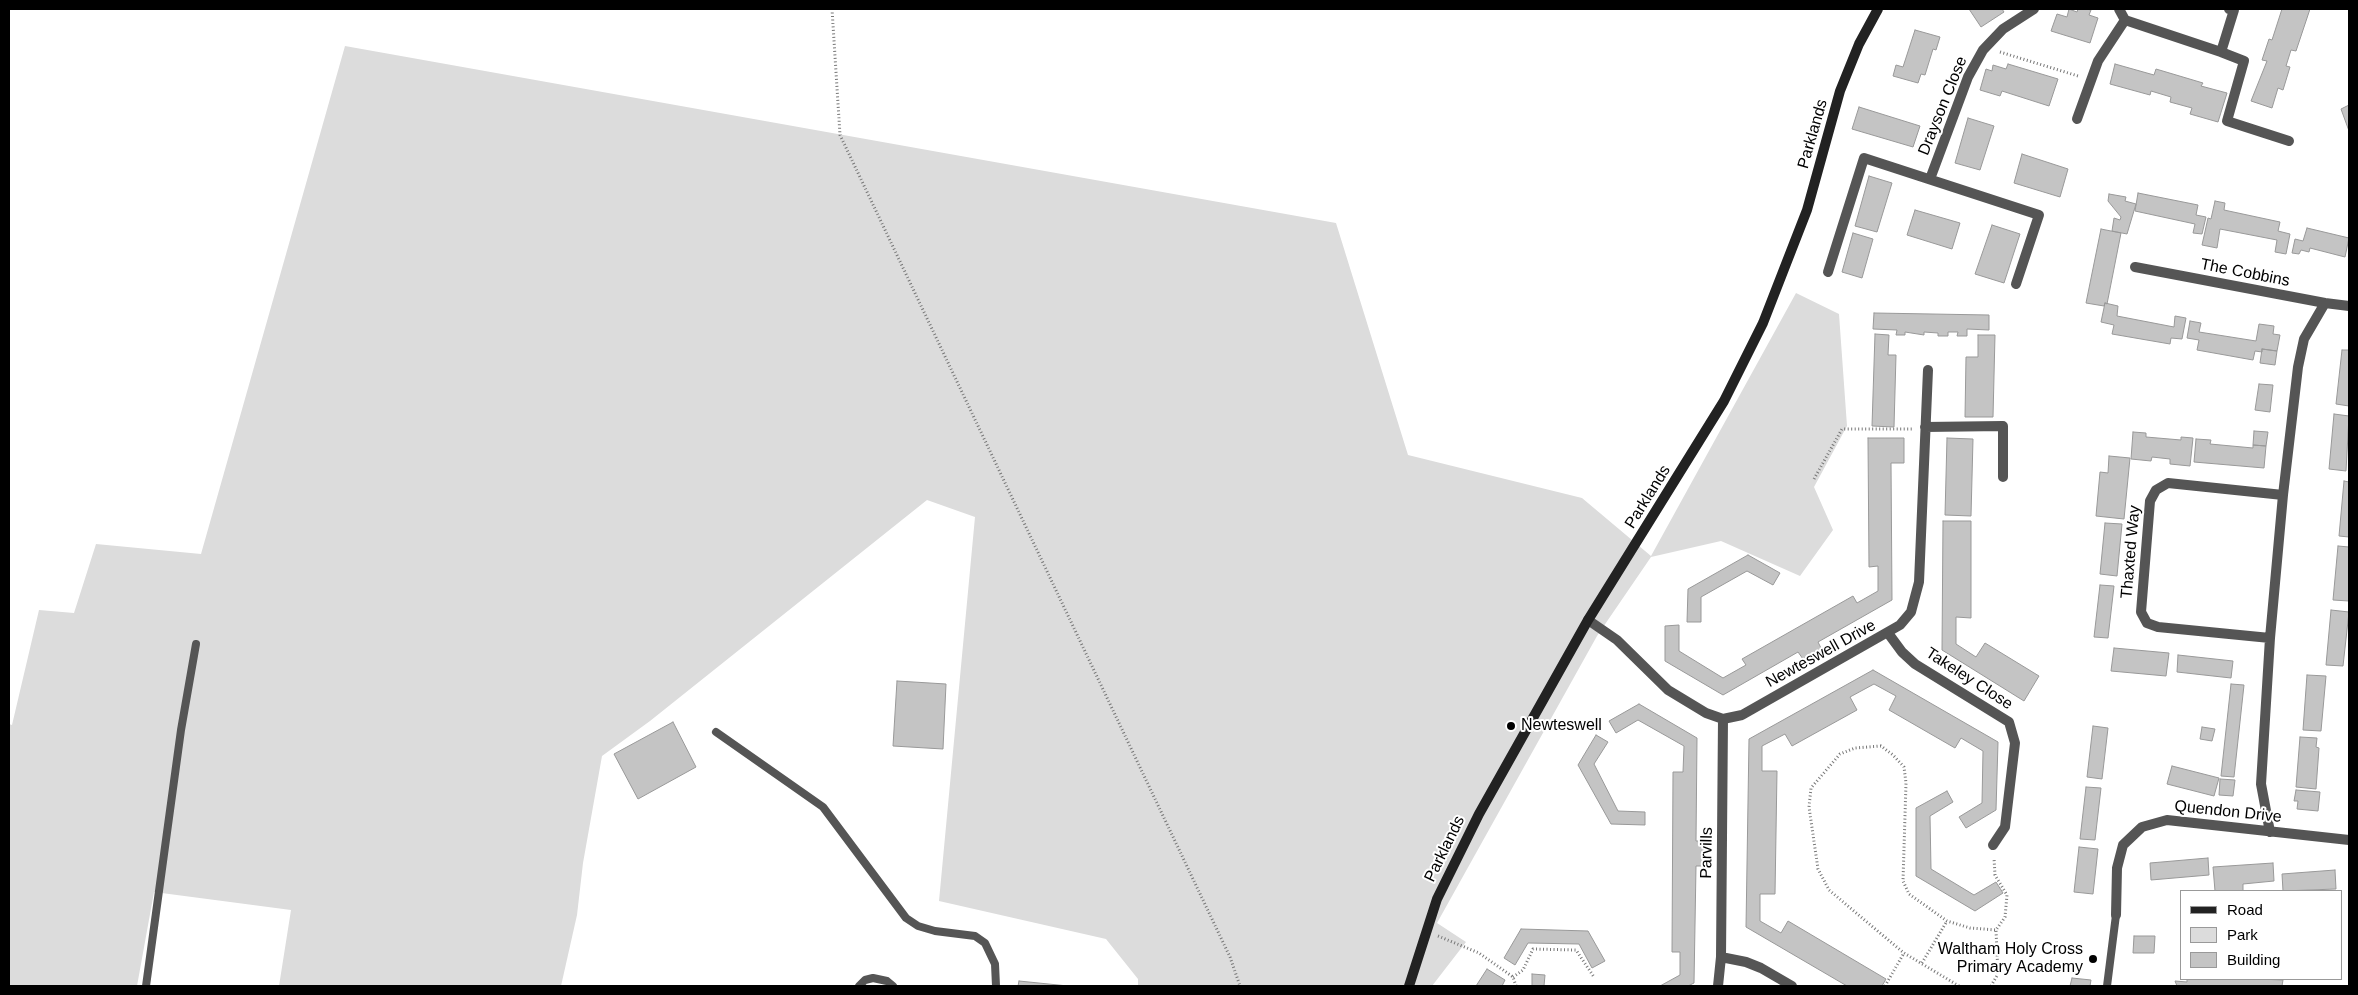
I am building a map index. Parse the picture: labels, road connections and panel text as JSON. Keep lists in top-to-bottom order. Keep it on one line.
{"streets":{"street":["Drayson Close","Parklands","The Cobbins","Thaxted Way","Newteswell Drive","Takeley Close","Quendon Drive","Parvills"]},"crossings":[["Newteswell Drive","Takeley Close"],["Newteswell Drive","Parvills"]],"places":["Newteswell","Waltham Holy Cross Primary Academy"],"legend":["Road","Park","Building"]}
